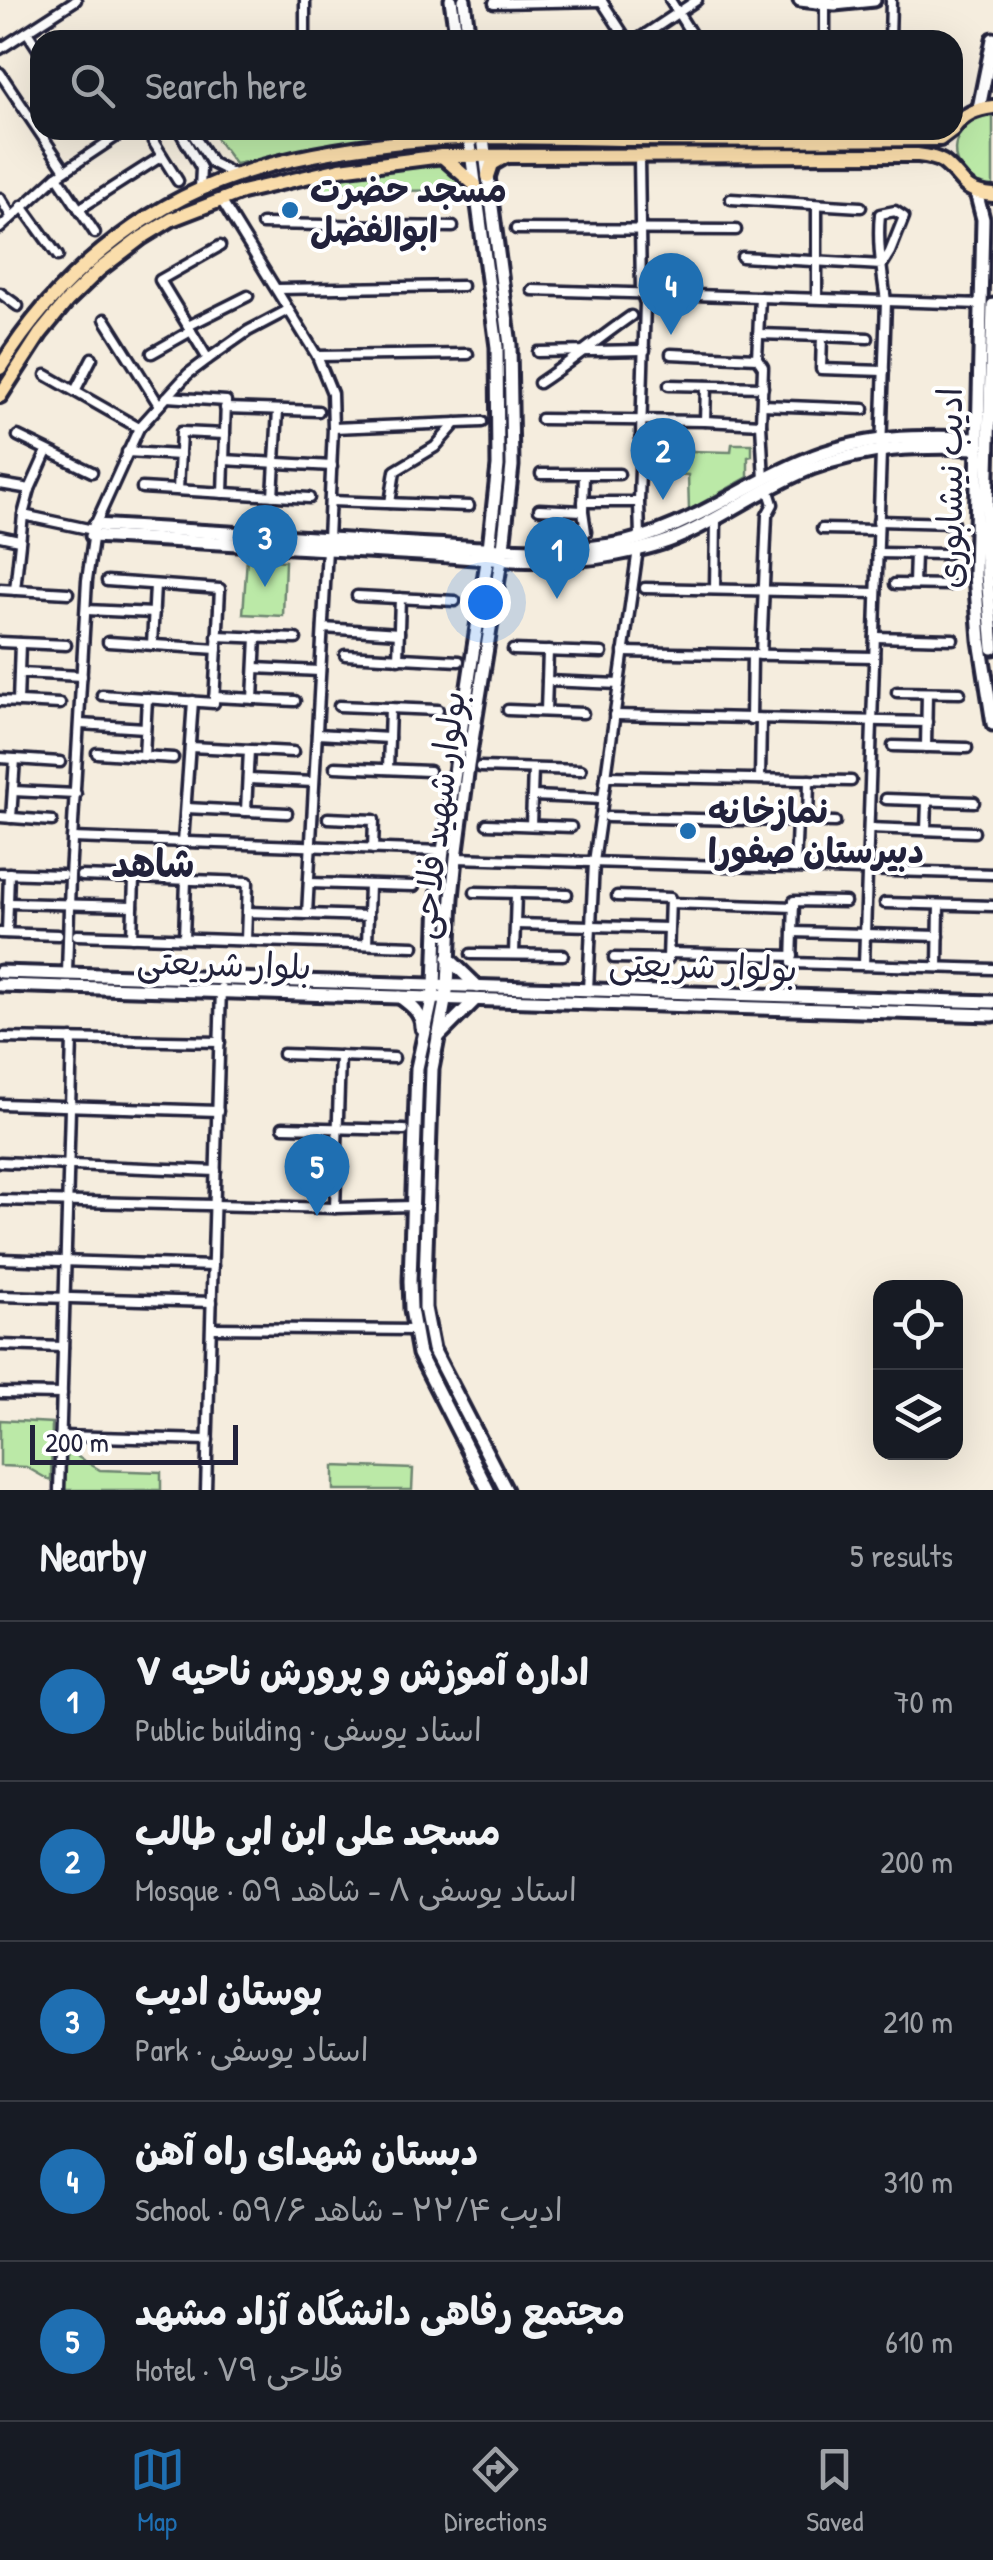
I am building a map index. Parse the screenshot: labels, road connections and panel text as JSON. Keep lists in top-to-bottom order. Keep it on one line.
{"streets":{"main road":["ادیب نیشابوری","بولوار شهید فلاحی","بلوار شریعتی","بولوار شریعتی"]},"crossings":[["بولوار شهید فلاحی","بلوار شریعتی"],["بولوار شهید فلاحی","بولوار شریعتی"],["بلوار شریعتی","بولوار شریعتی"]],"districts":["شاهد"],"places":["مسجد حضرت ابوالفضل","نمازخانه دبیرستان صفورا"],"scale_bar":"200 m","page":{"search":"Search here","pins":["4","2","3","1","5"],"scale":"200 m","heading":["Nearby","5 results"],"list":[{"mark":"1","name":"اداره آموزش و پرورش ناحیه ۷","note":"Public building · استاد یوسفی","value":"70 m"},{"mark":"2","name":"مسجد علی ابن ابی طالب","note":"Mosque · استاد یوسفی ۸ - شاهد ۵۹","value":"200 m"},{"mark":"3","name":"بوستان ادیب","note":"Park · استاد یوسفی","value":"210 m"},{"mark":"4","name":"دبستان شهدای راه آهن","note":"School · ادیب ۲۲/۴ - شاهد ۵۹/۶","value":"310 m"},{"mark":"5","name":"مجتمع رفاهی دانشگاه آزاد مشهد","note":"Hotel · فلاحی ۷۹","value":"610 m"}],"nav":["Map","Directions","Saved"]}}
